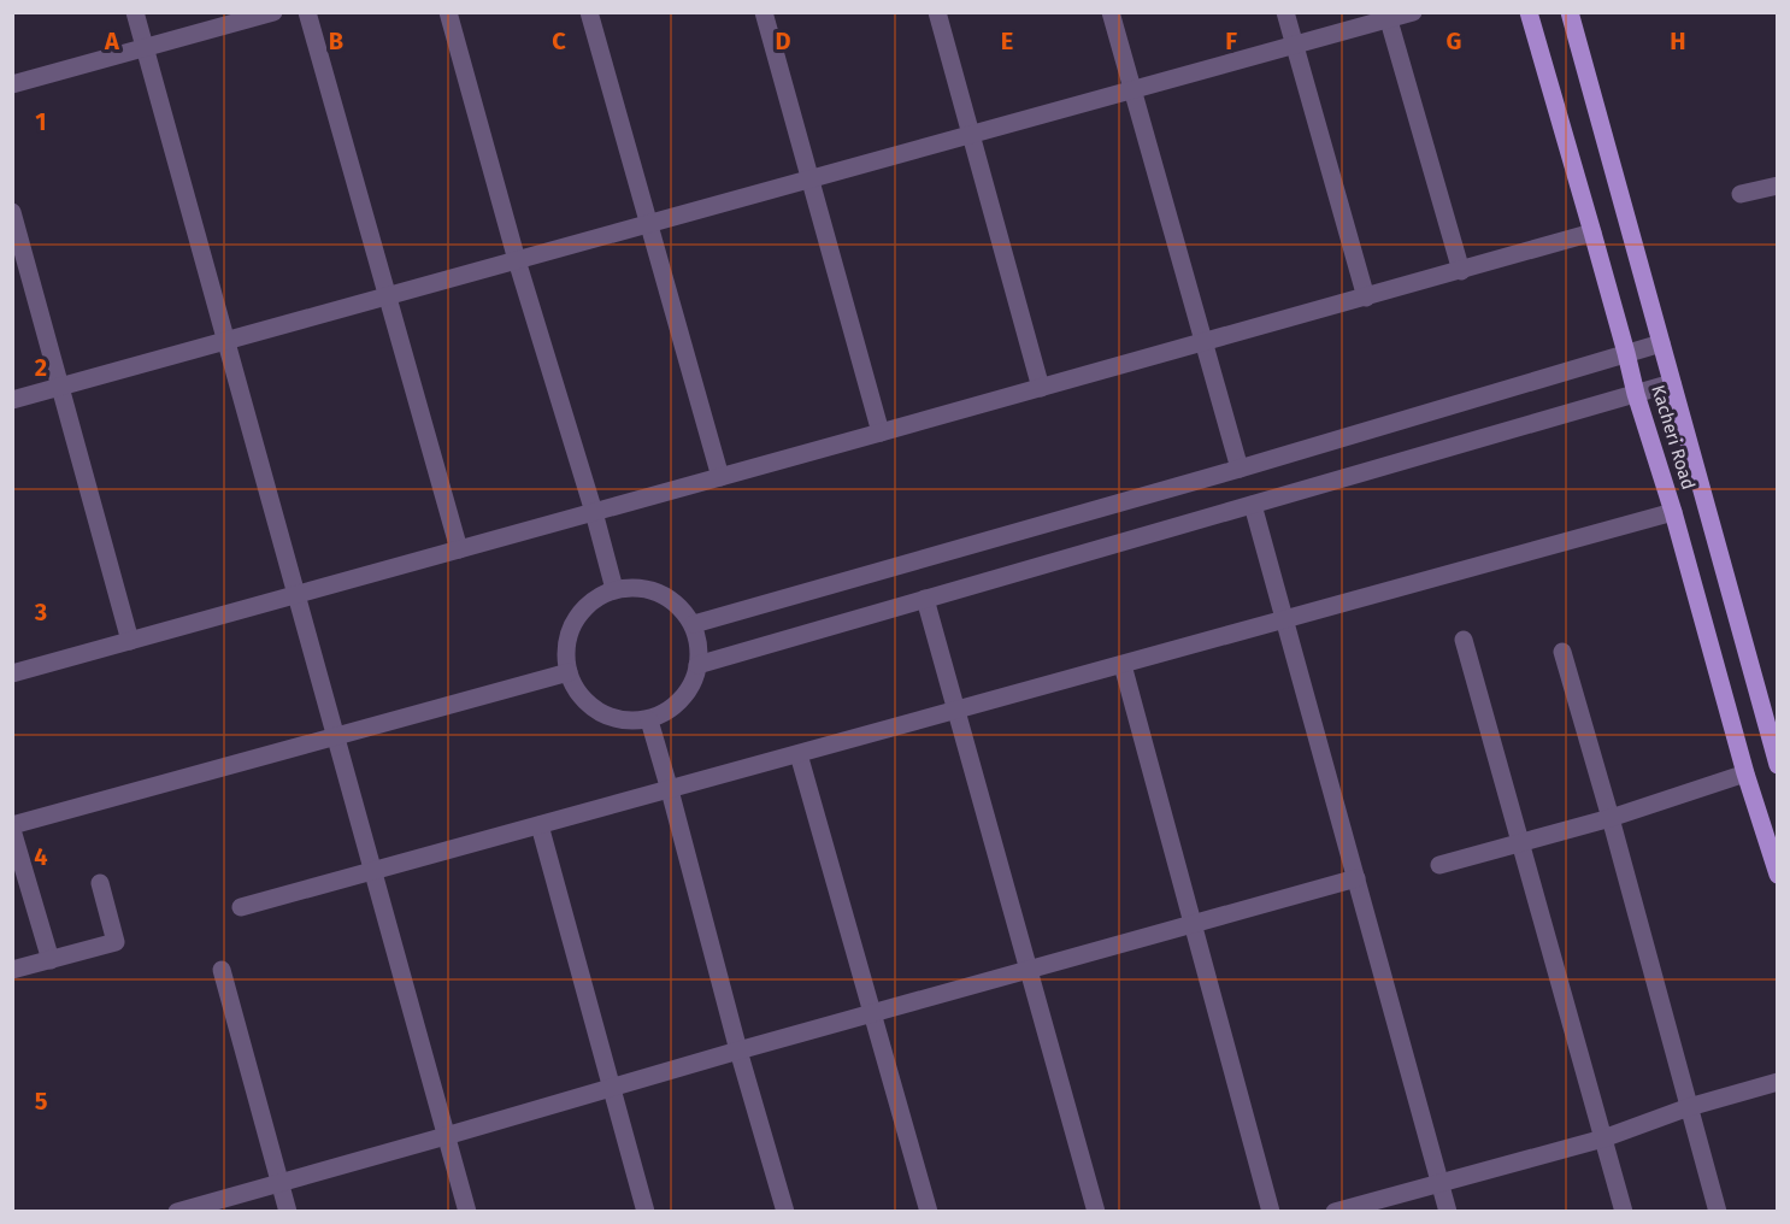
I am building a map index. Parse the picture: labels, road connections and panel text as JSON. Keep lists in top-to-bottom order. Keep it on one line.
{"streets":{"main road":["Kacheri Road"]},"grid":{"columns":["A","B","C","D","E","F","G","H"],"rows":["1","2","3","4","5"]}}
